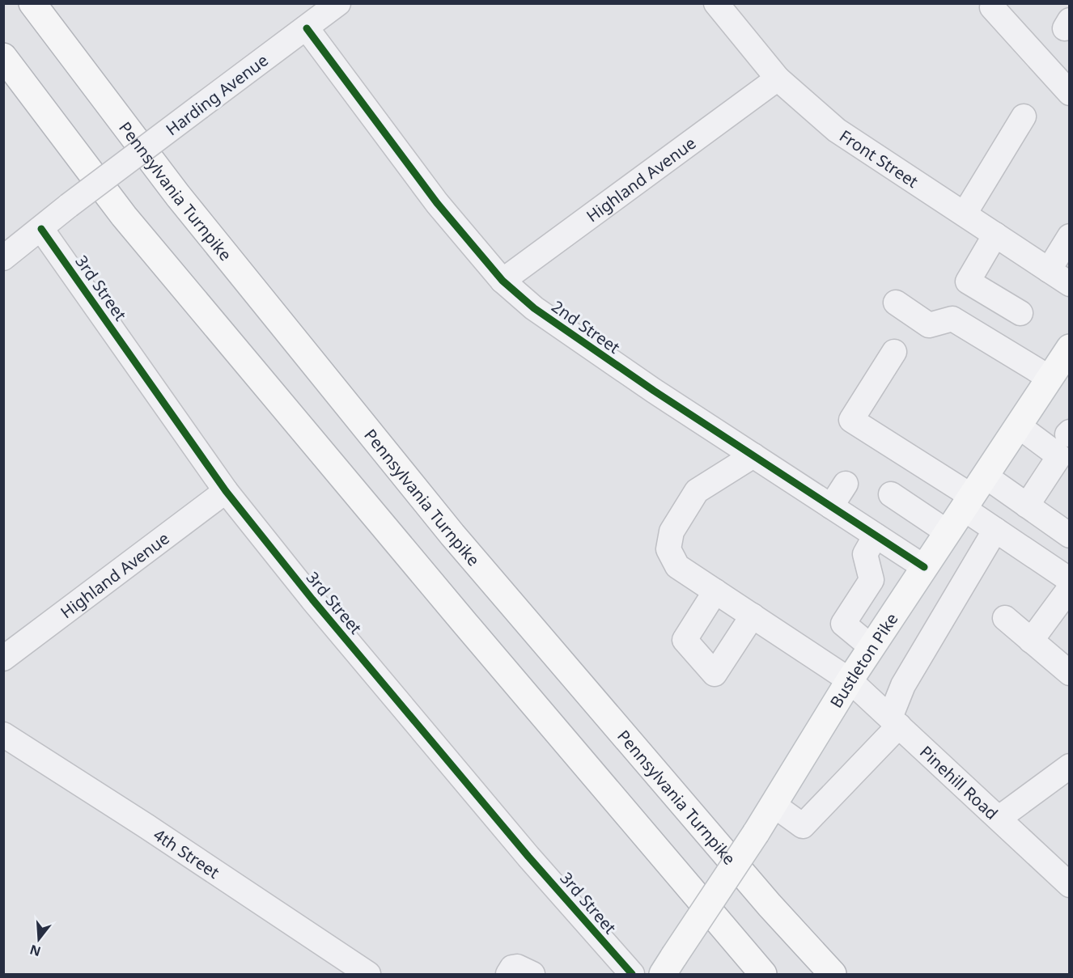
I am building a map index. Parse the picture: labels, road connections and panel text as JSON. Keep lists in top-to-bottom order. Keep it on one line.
{"streets":{"main road":["Pennsylvania Turnpike","Bustleton Pike"],"street":["Harding Avenue","Front Street","Highland Avenue","3rd Street","2nd Street","Pinehill Road","4th Street"]},"crossings":[["Harding Avenue","3rd Street"],["Harding Avenue","2nd Street"],["Front Street","Highland Avenue"],["Highland Avenue","3rd Street"],["Highland Avenue","2nd Street"],["2nd Street","Bustleton Pike"],["2nd Street","Pinehill Road"],["Bustleton Pike","Pinehill Road"]],"north":"bottom"}
